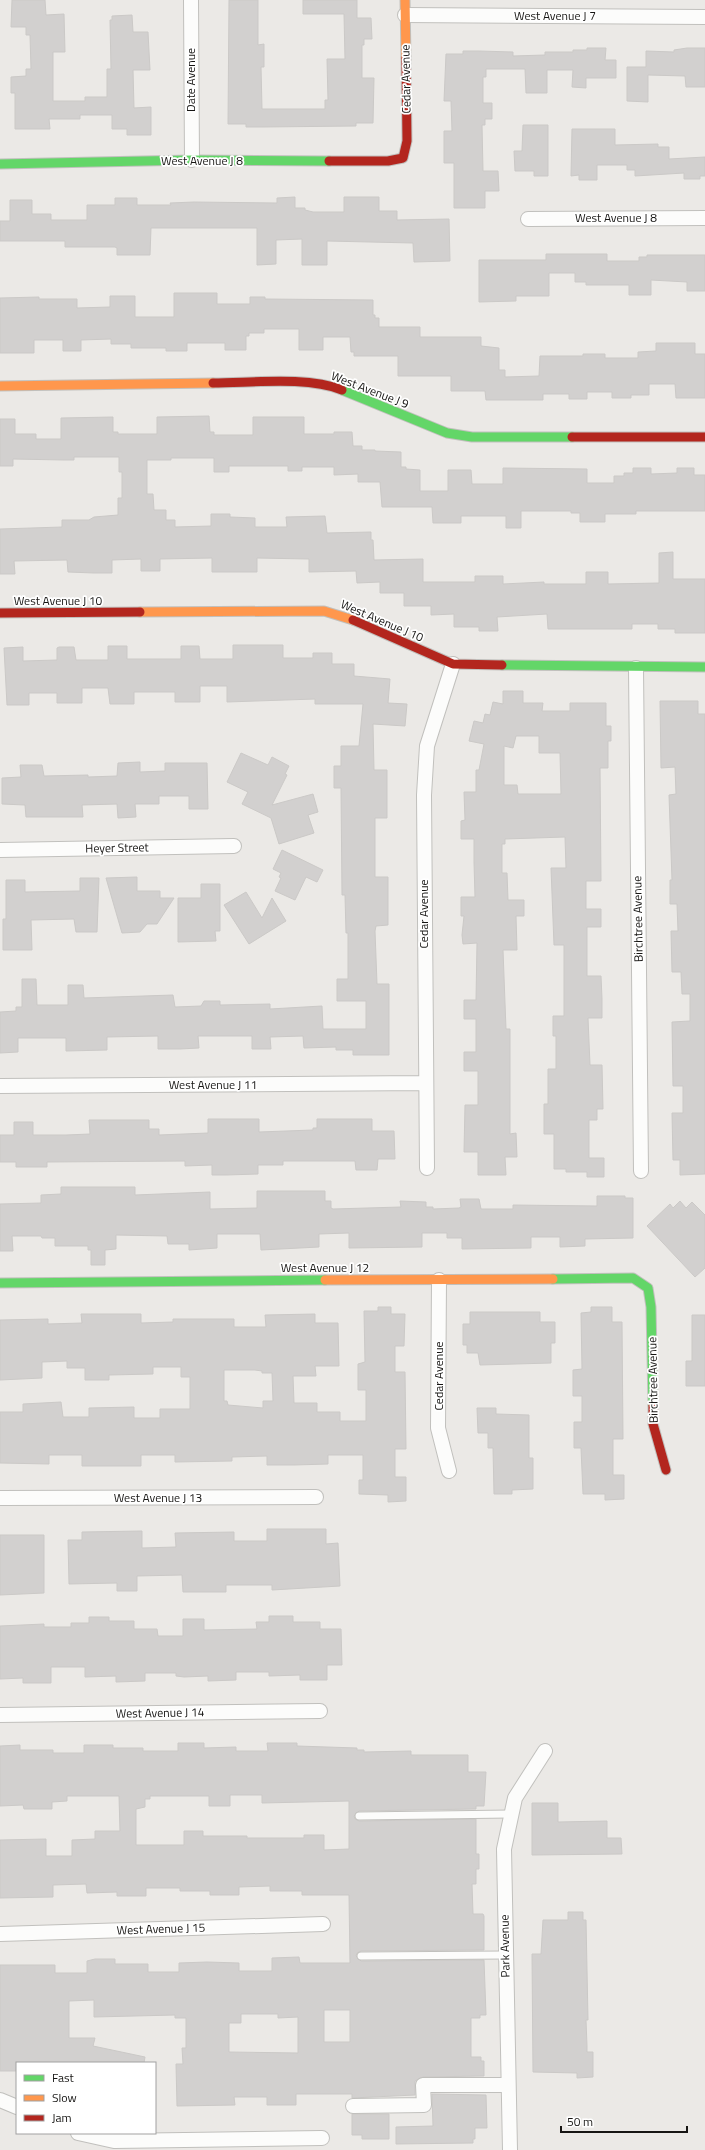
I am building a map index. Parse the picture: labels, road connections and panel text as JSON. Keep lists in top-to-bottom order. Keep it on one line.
{"streets":{"street":["West Avenue J 7","Cedar Avenue","Date Avenue","West Avenue J 8","West Avenue J 9","West Avenue J 10","Heyer Street","Birchtree Avenue","West Avenue J 11","West Avenue J 12","West Avenue J 13","West Avenue J 14","West Avenue J 15","Park Avenue"]},"crossings":[["West Avenue J 7","Cedar Avenue"],["Cedar Avenue","West Avenue J 8"],["Cedar Avenue","West Avenue J 10"],["Cedar Avenue","West Avenue J 11"],["Cedar Avenue","West Avenue J 12"],["Date Avenue","West Avenue J 8"],["West Avenue J 10","Birchtree Avenue"],["Birchtree Avenue","West Avenue J 12"]],"legend":["Fast","Slow","Jam"],"scale_bar":"50 m"}
